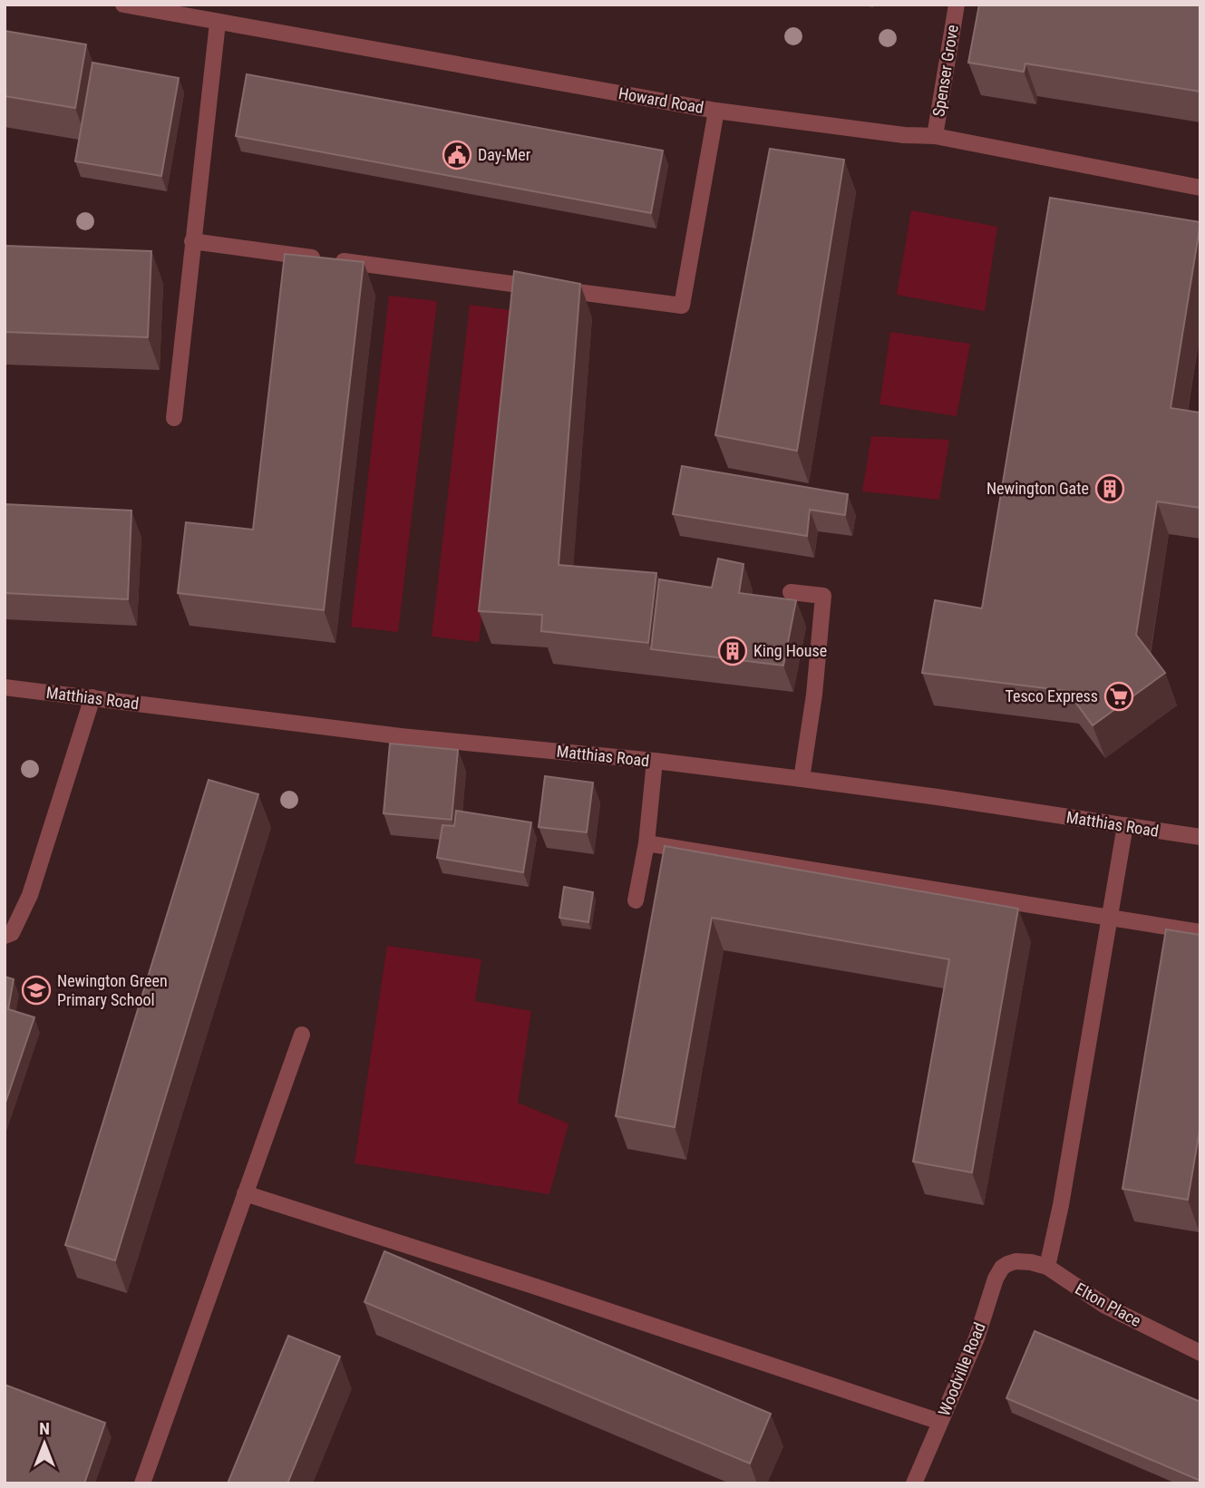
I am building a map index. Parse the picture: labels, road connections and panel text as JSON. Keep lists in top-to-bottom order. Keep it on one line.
{"streets":{"street":["Spenser Grove","Howard Road","Matthias Road","Elton Place","Woodville Road"]},"crossings":[["Spenser Grove","Howard Road"],["Elton Place","Woodville Road"]],"places":{"public building":["Day-Mer"],"building":["Newington Gate","King House"],"supermarket":["Tesco Express"],"school or university":["Newington Green Primary School"]},"north":"top"}
